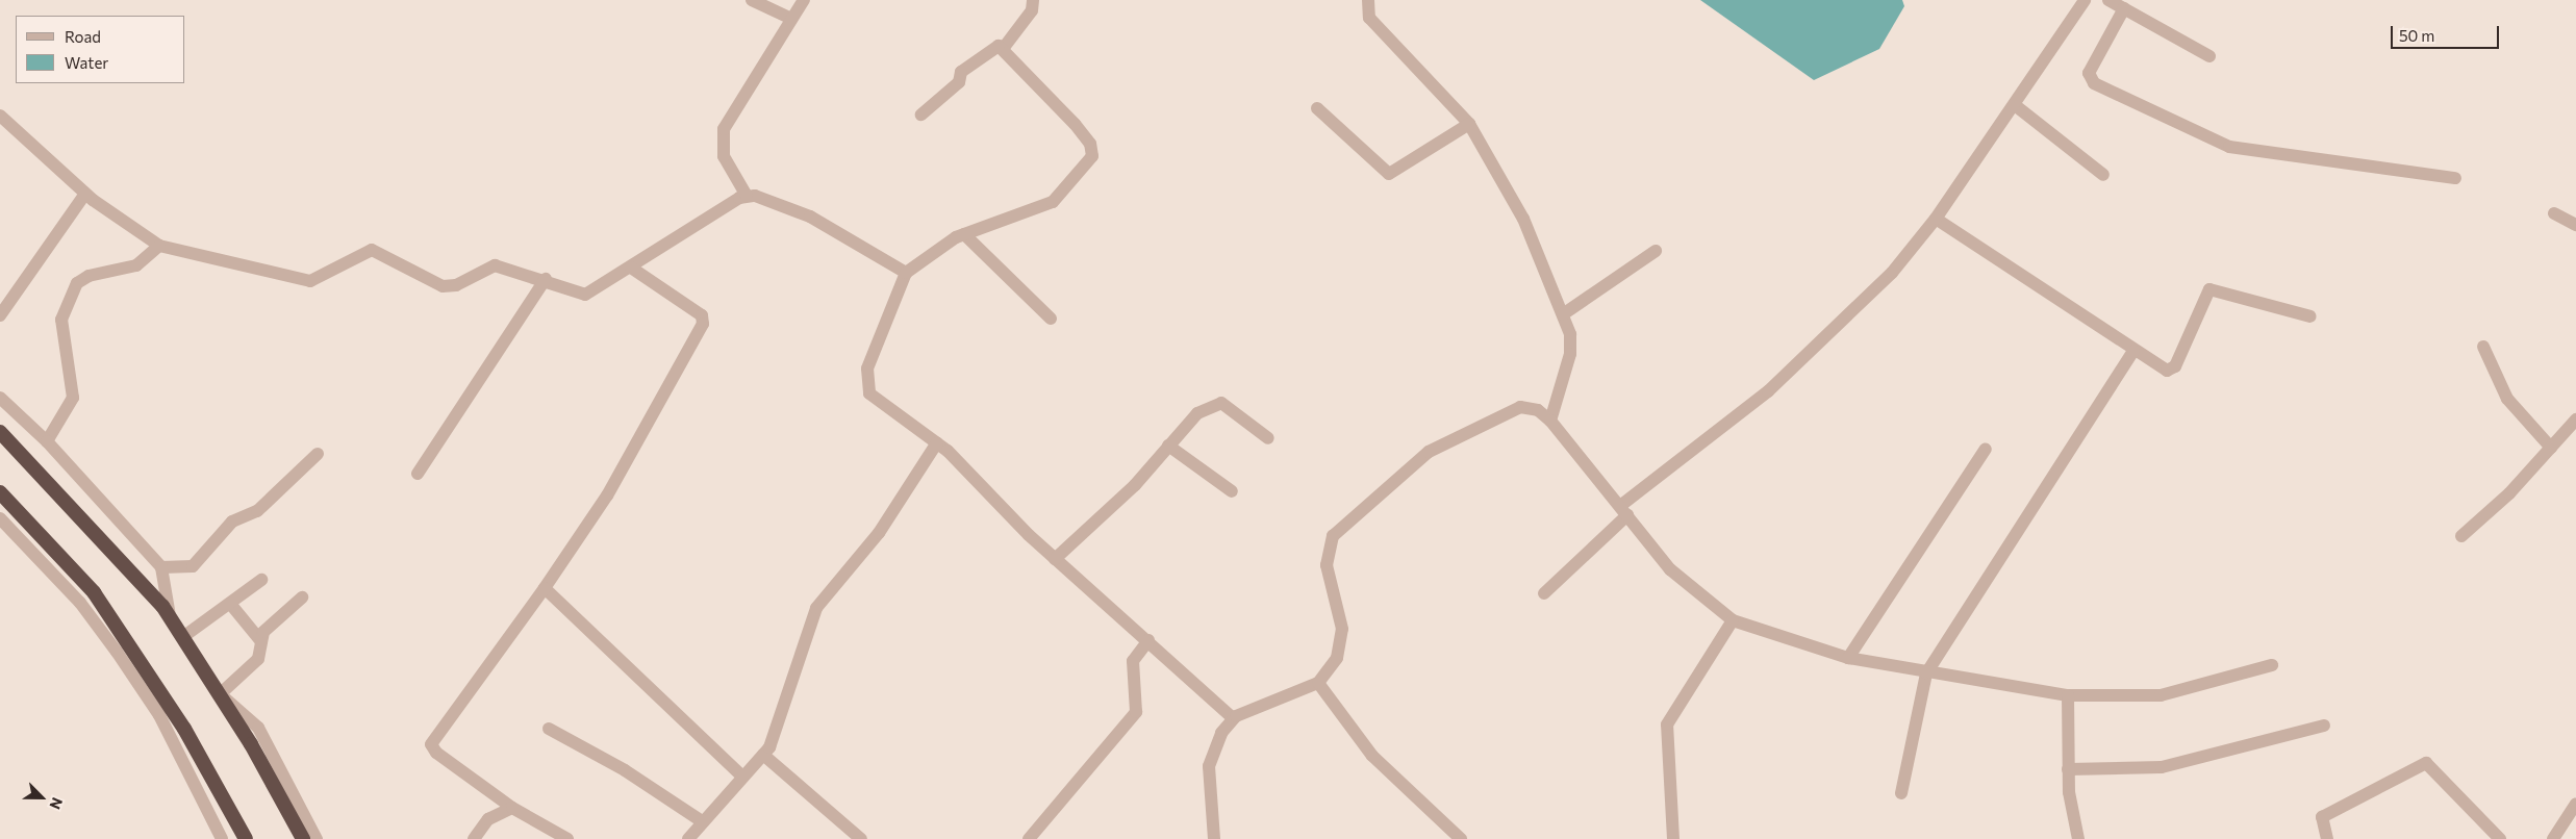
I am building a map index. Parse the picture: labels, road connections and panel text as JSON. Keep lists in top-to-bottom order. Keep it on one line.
{"legend":["Road","Water"],"scale_bar":"50 m","north":"bottom right"}
